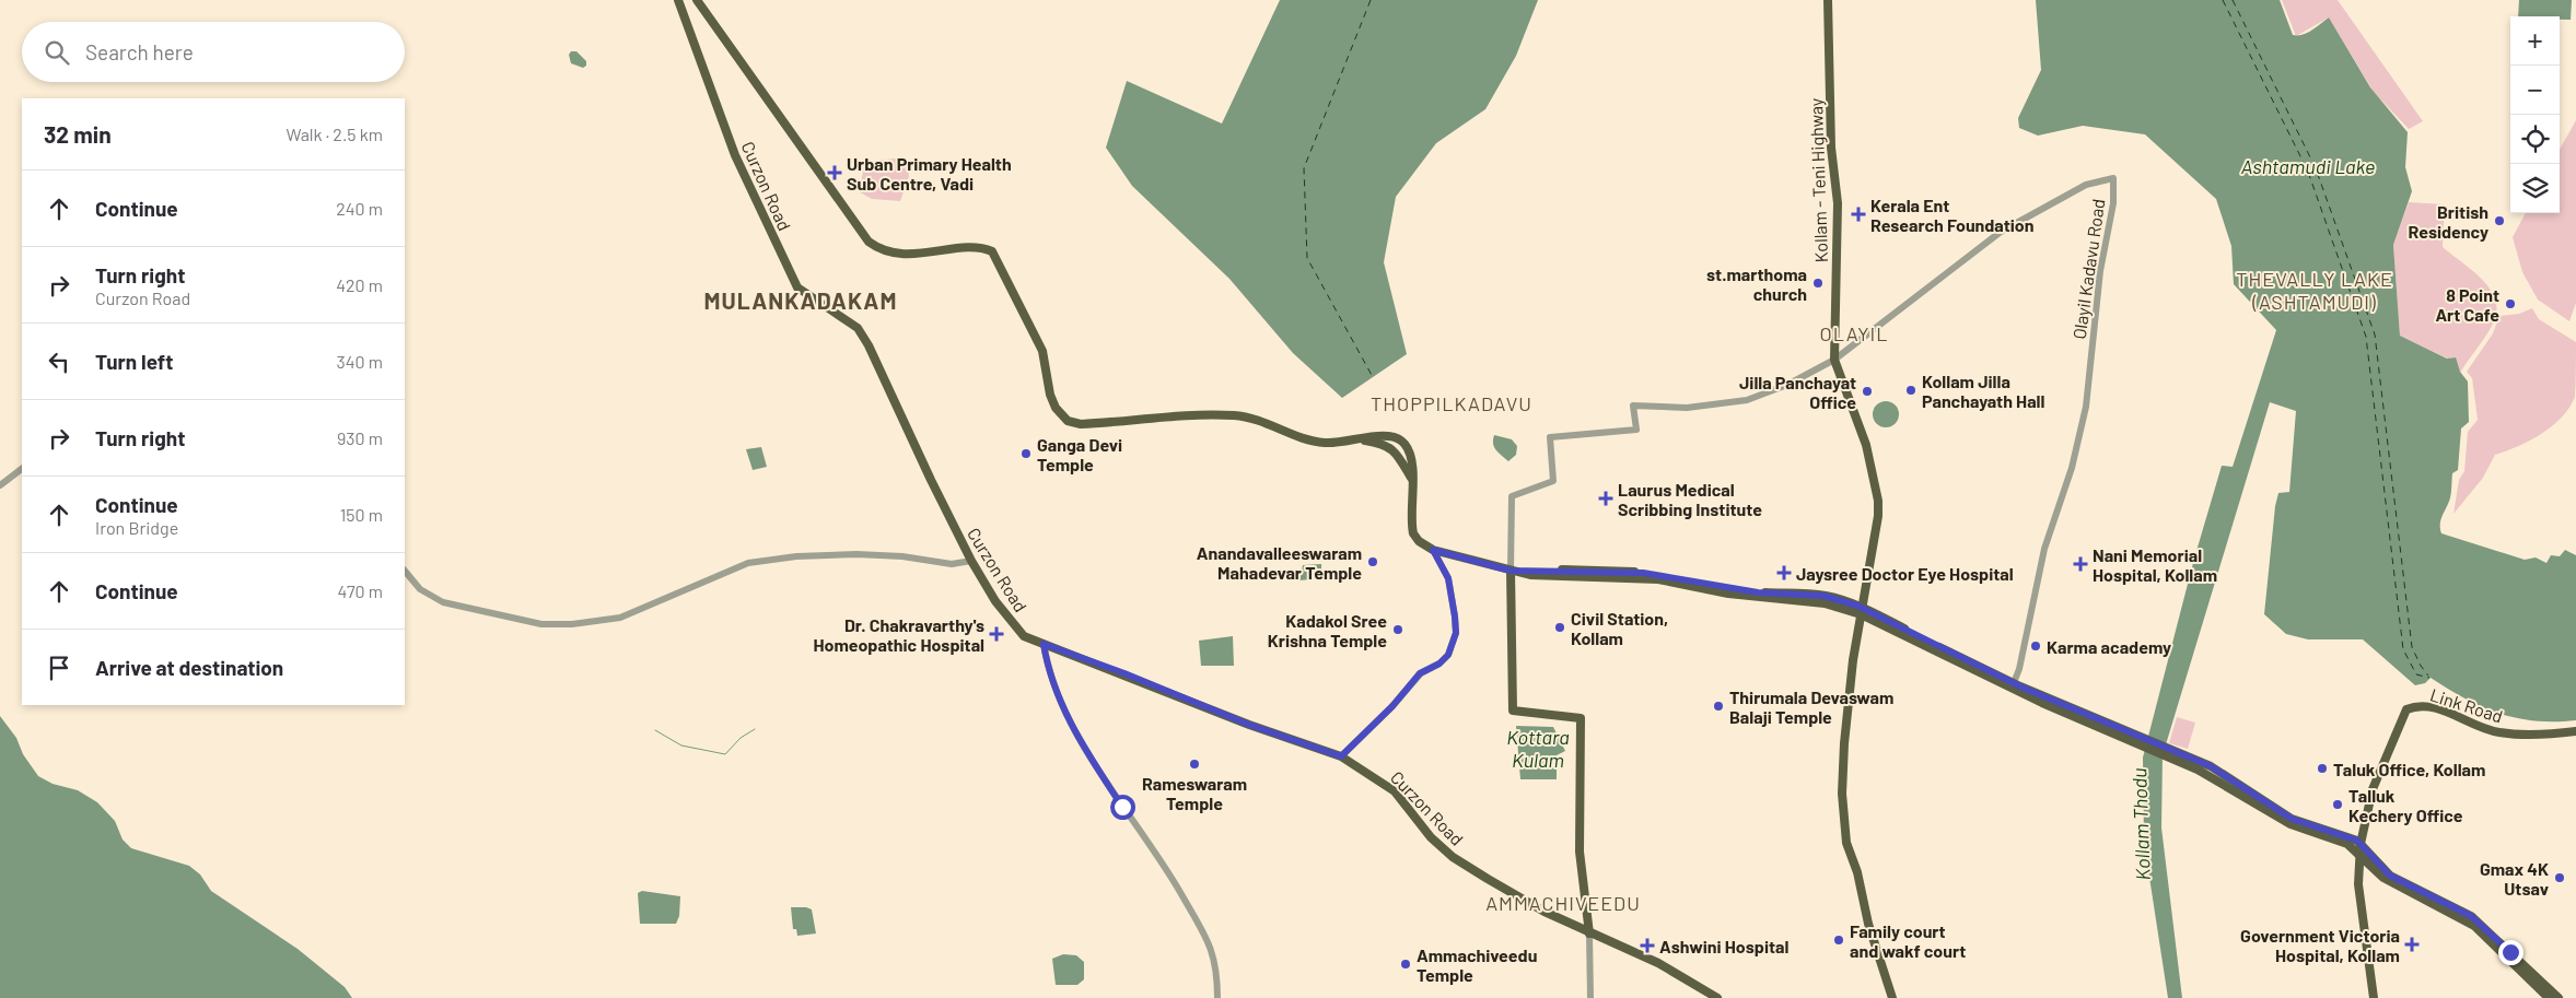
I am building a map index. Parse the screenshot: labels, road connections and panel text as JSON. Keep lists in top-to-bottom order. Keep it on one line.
{"streets":{"main road":["Kollam - Teni Highway","Curzon Road","Link Road"],"street":["Olayil Kadavu Road"]},"crossings":[["Kollam - Teni Highway","Olayil Kadavu Road"]],"districts":["THEVALLY LAKE (ASHTAMUDI)","MULANKADAKAM","OLAYIL","THOPPILKADAVU","AMMACHIVEEDU"],"water":["Ashtamudi Lake","Kottara Kulam","Kollam Thodu"],"places":{"health":["Urban Primary Health Sub Centre, Vadi","Kerala Ent Research Foundation","Laurus Medical Scribbing Institute","Nani Memorial Hospital, Kollam","Jaysree Doctor Eye Hospital","Dr. Chakravarthy's Homeopathic Hospital","Government Victoria Hospital, Kollam","Ashwini Hospital"],"other":["British Residency","st.marthoma church","8 Point Art Cafe","Kollam Jilla Panchayath Hall","Jilla Panchayat Office","Ganga Devi Temple","Anandavalleeswaram Mahadevar Temple","Civil Station, Kollam","Kadakol Sree Krishna Temple","Karma academy","Thirumala Devaswam Balaji Temple","Rameswaram Temple","Taluk Office, Kollam","Talluk Kechery Office","Gmax 4K Utsav","Family court and wakf court","Ammachiveedu Temple"]},"page":{"map_buttons":["+","−"],"search":"Search here","heading":["32 min","Walk · 2.5 km"],"list":[["Continue","240 m"],["Turn right","Curzon Road","420 m"],["Turn left","340 m"],["Turn right","930 m"],["Continue","Iron Bridge","150 m"],["Continue","470 m"],"Arrive at destination"]}}
